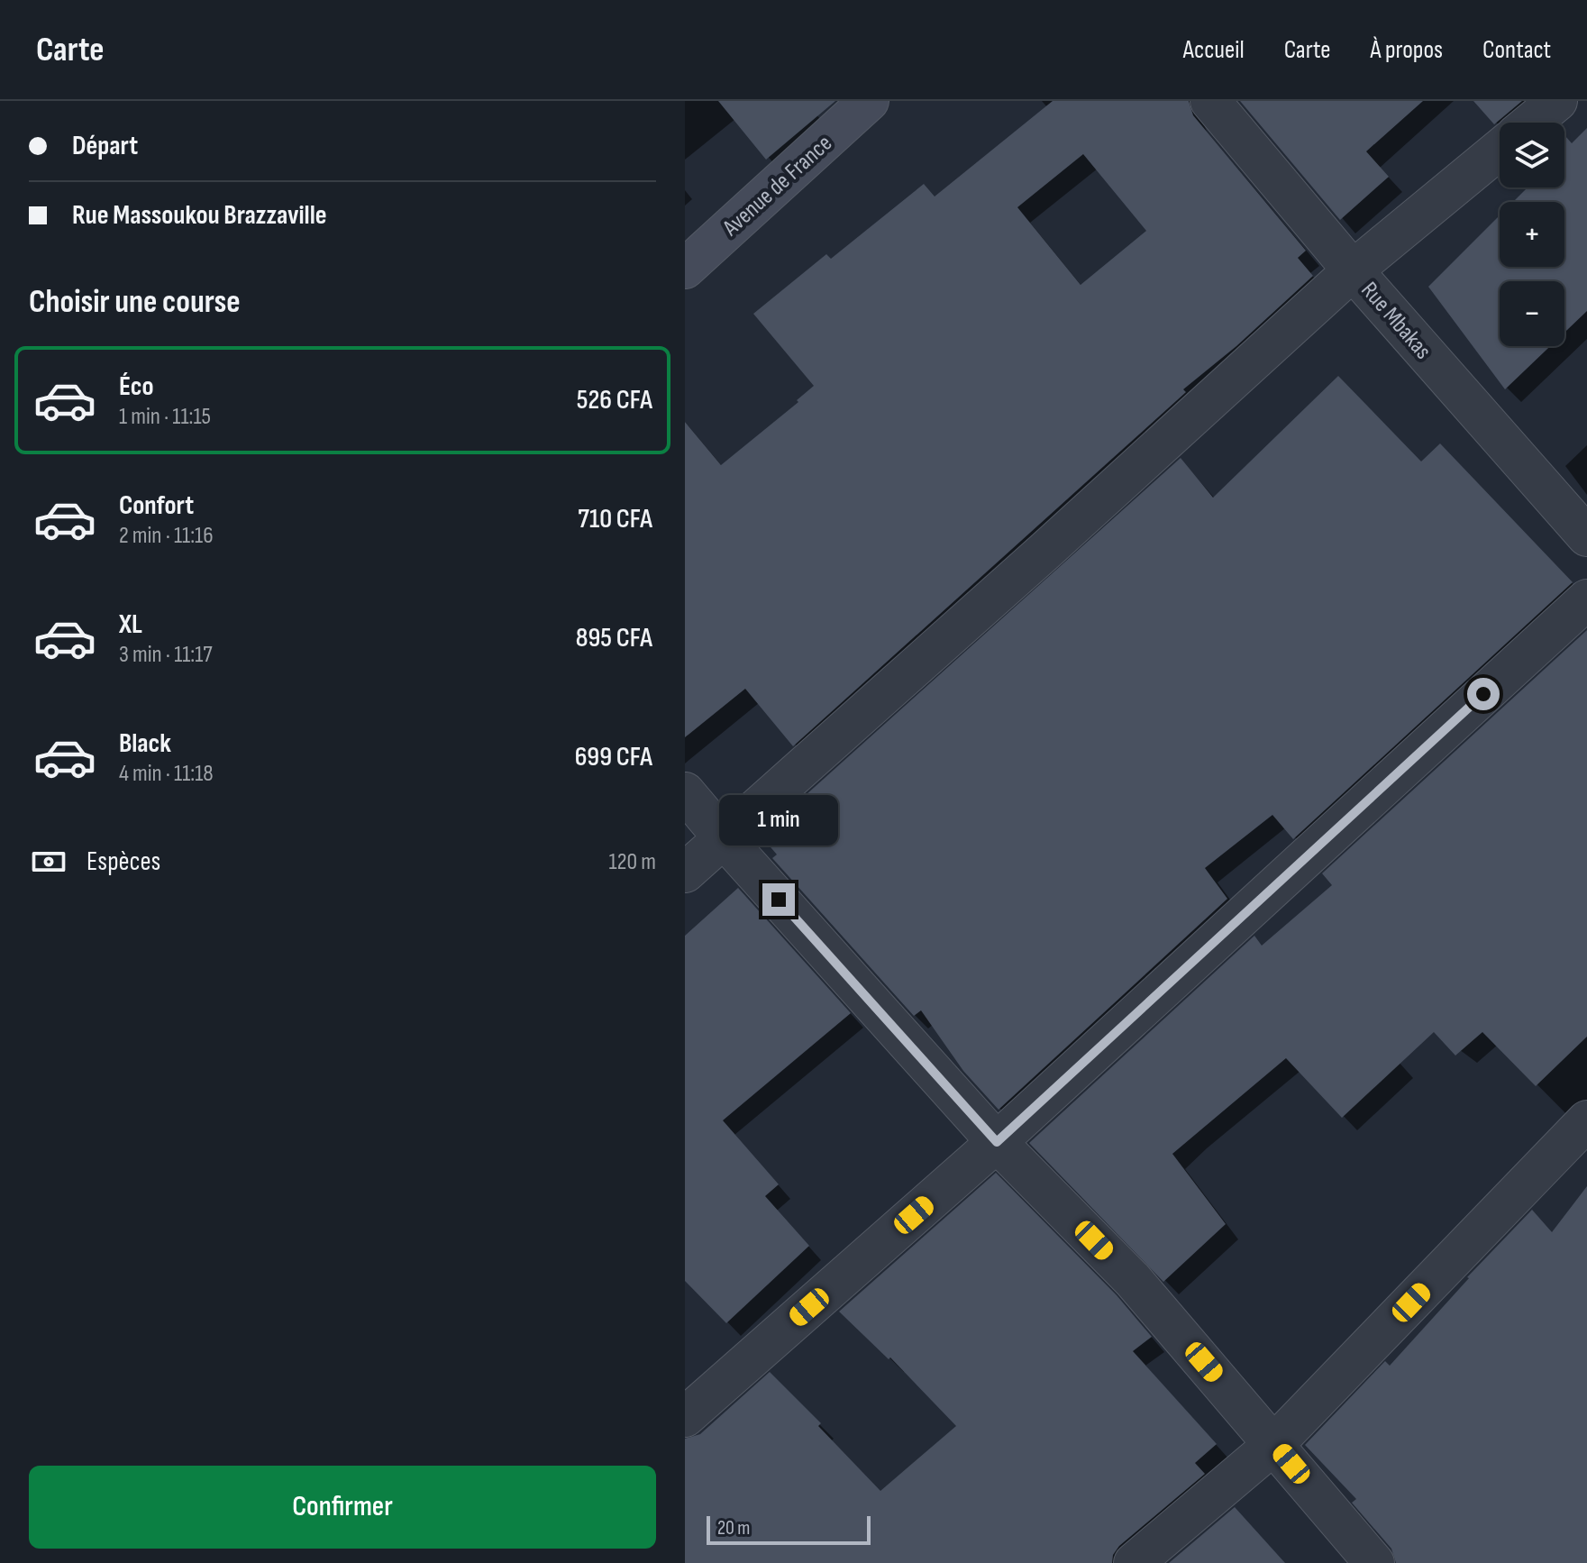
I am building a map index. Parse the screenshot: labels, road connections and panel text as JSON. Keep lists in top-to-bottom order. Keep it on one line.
{"streets":{"main road":["Avenue de France"],"street":["Rue Mbakas"]},"scale_bar":"20 m","page":{"header":"Carte","nav":["Accueil","Carte","À propos","Contact"],"banner":["Départ","Rue Massoukou Brazzaville"],"map_buttons":["+","−"],"heading":"Choisir une course","list":[{"name":"Éco","note":"1 min · 11:15","value":"526 CFA"},{"name":"Confort","note":"2 min · 11:16","value":"710 CFA"},{"name":"XL","note":"3 min · 11:17","value":"895 CFA"},{"name":"Black","note":"4 min · 11:18","value":"699 CFA"}],"bubble":"1 min","pay":["Espèces","120 m"],"buttons":"Confirmer","scale":"20 m"}}
